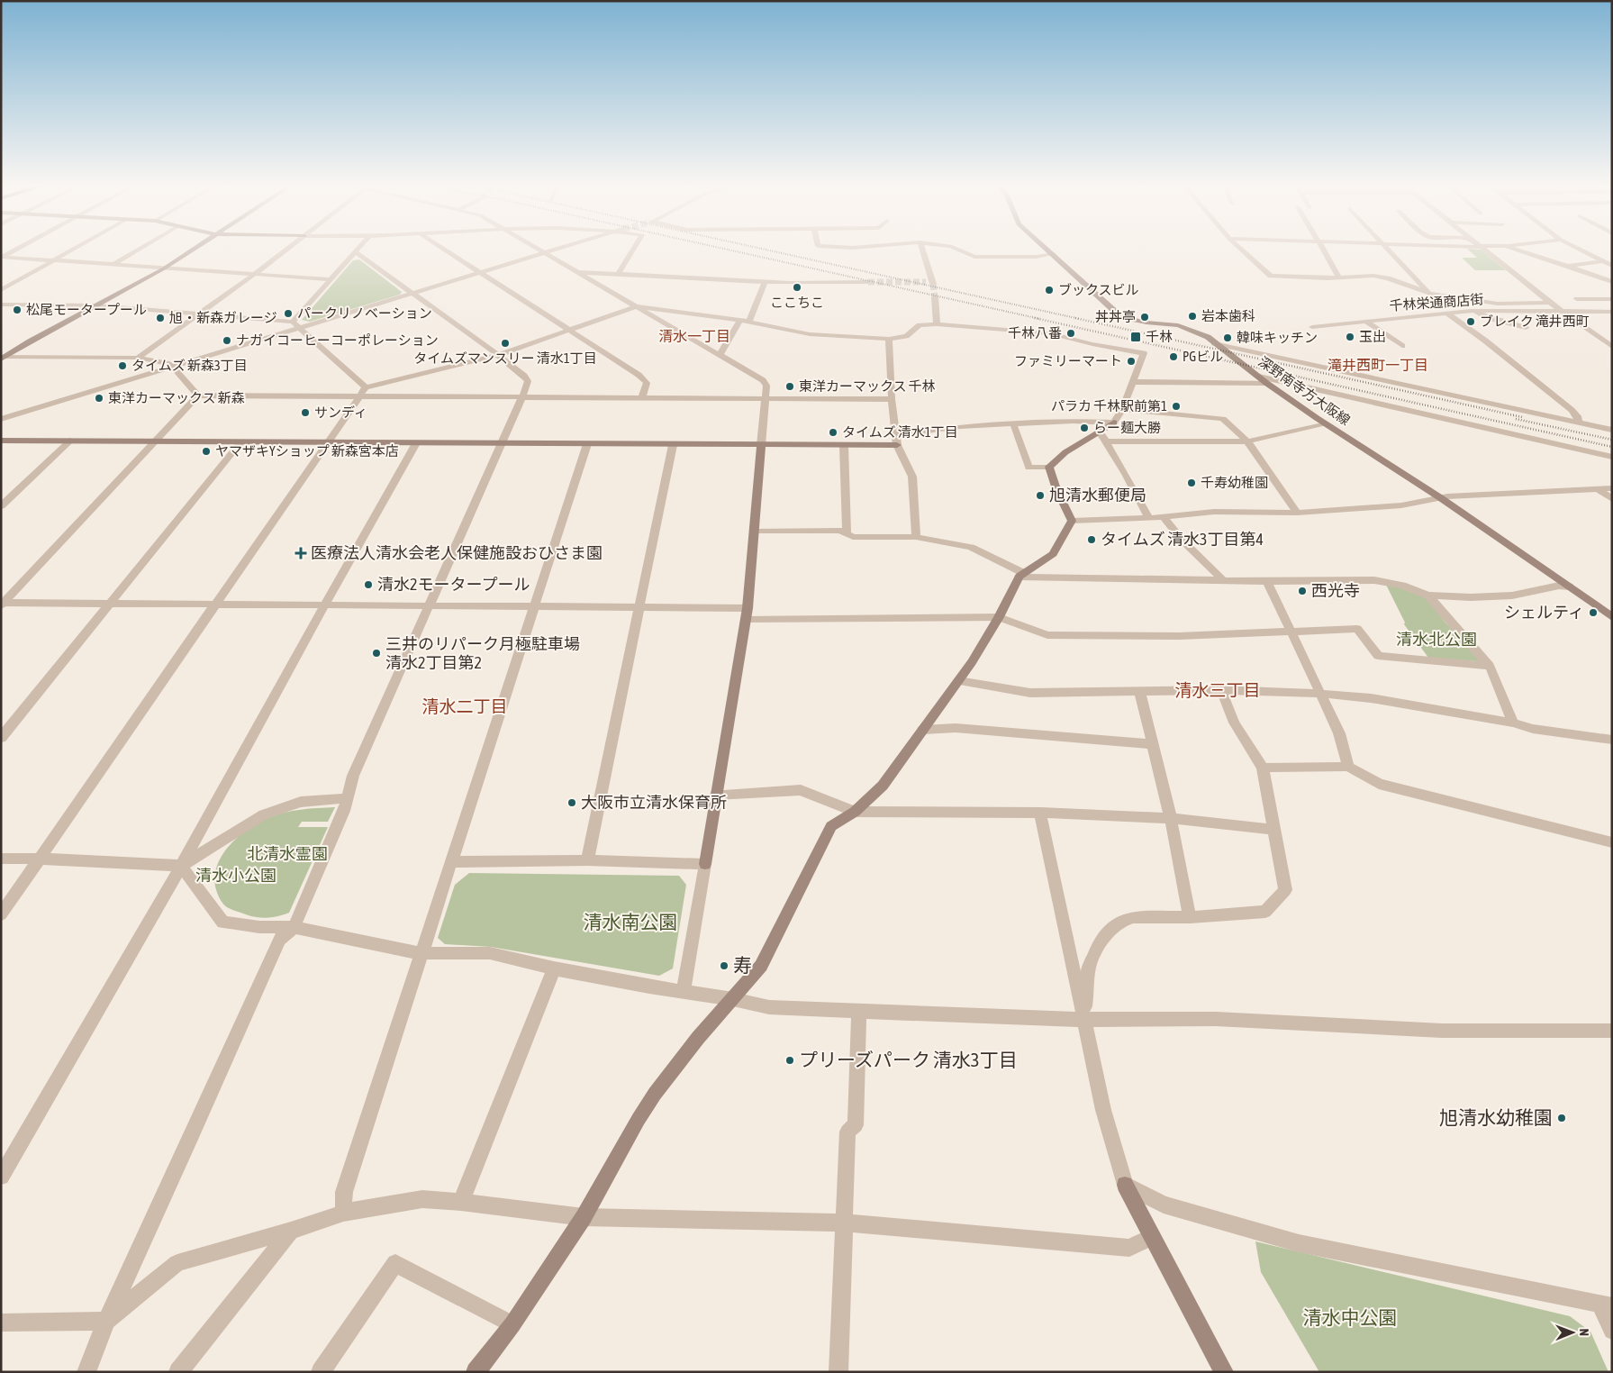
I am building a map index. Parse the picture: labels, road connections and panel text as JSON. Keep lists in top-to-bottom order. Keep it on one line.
{"streets":{"street":["千林栄通商店街","深野南寺方大阪線"]},"districts":["清水一丁目","滝井西町一丁目","清水三丁目","清水二丁目"],"parks":["清水北公園","北清水霊園","清水小公園","清水南公園","清水中公園"],"places":{"other":["ここちこ","ブックスビル","松尾モータープール","パークリノベーション","岩本歯科","丼丼亭","旭・新森ガレージ","ブレイク 滝井西町","千林八番","玉出","韓味キッチン","ナガイコーヒーコーポレーション","タイムズマンスリー 清水1丁目","PGビル","ファミリーマート","タイムズ 新森3丁目","東洋カーマックス 千林","東洋カーマックス 新森","パラカ 千林駅前第1","サンディ","らー麺大勝","タイムズ 清水1丁目","ヤマザキYショップ 新森宮本店","千寿幼稚園","旭清水郵便局","タイムズ 清水3丁目第4","清水2モータープール","西光寺","シェルティ","三井のリパーク月極駐車場 清水2丁目第2","大阪市立清水保育所","寿","プリーズパーク 清水3丁目","旭清水幼稚園"],"transit":["千林"],"health":["医療法人清水会老人保健施設おひさま園"]},"north":"right"}
